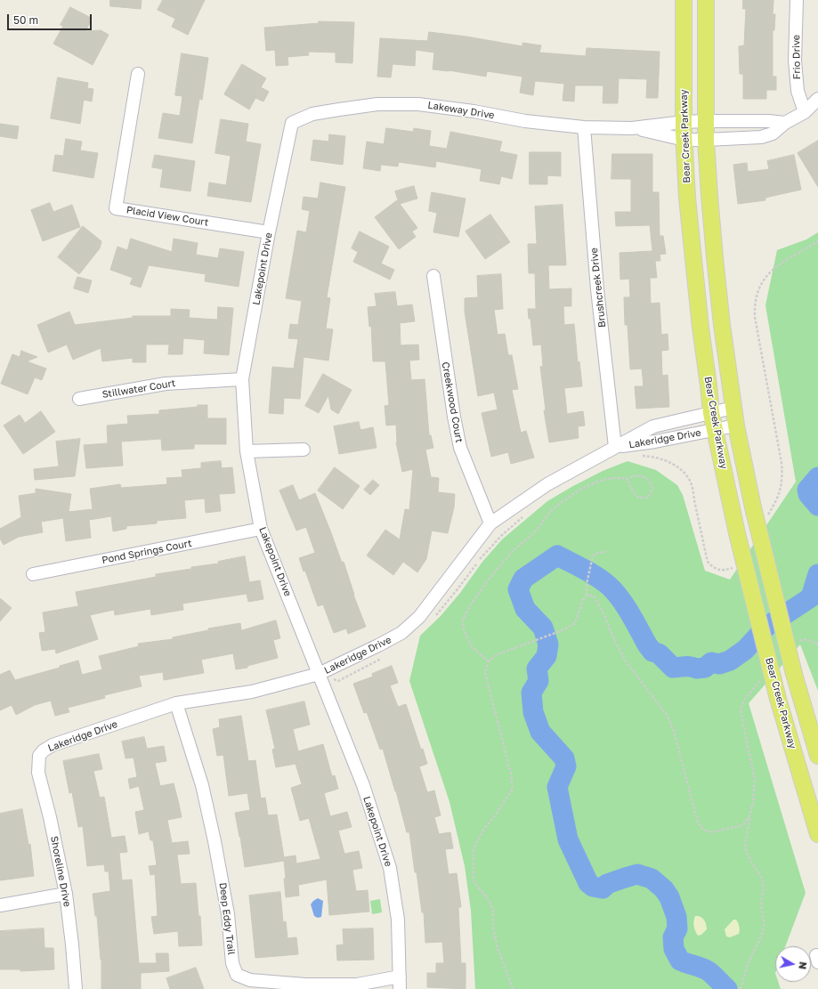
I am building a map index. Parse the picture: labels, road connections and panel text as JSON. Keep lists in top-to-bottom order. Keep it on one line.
{"streets":{"main road":["Bear Creek Parkway"],"street":["Frio Drive","Lakeway Drive","Placid View Court","Lakepoint Drive","Brushcreek Drive","Stillwater Court","Creekwood Court","Lakeridge Drive","Pond Springs Court","Shoreline Drive","Deep Eddy Trail"]},"crossings":[["Frio Drive","Lakeway Drive"],["Lakeway Drive","Bear Creek Parkway"],["Lakeway Drive","Lakepoint Drive"],["Lakeway Drive","Brushcreek Drive"],["Bear Creek Parkway","Lakeridge Drive"],["Placid View Court","Lakepoint Drive"],["Lakepoint Drive","Stillwater Court"],["Lakepoint Drive","Lakeridge Drive"],["Lakepoint Drive","Pond Springs Court"],["Lakepoint Drive","Deep Eddy Trail"],["Brushcreek Drive","Lakeridge Drive"],["Creekwood Court","Lakeridge Drive"],["Lakeridge Drive","Shoreline Drive"],["Lakeridge Drive","Deep Eddy Trail"]],"scale_bar":"50 m","north":"right"}
